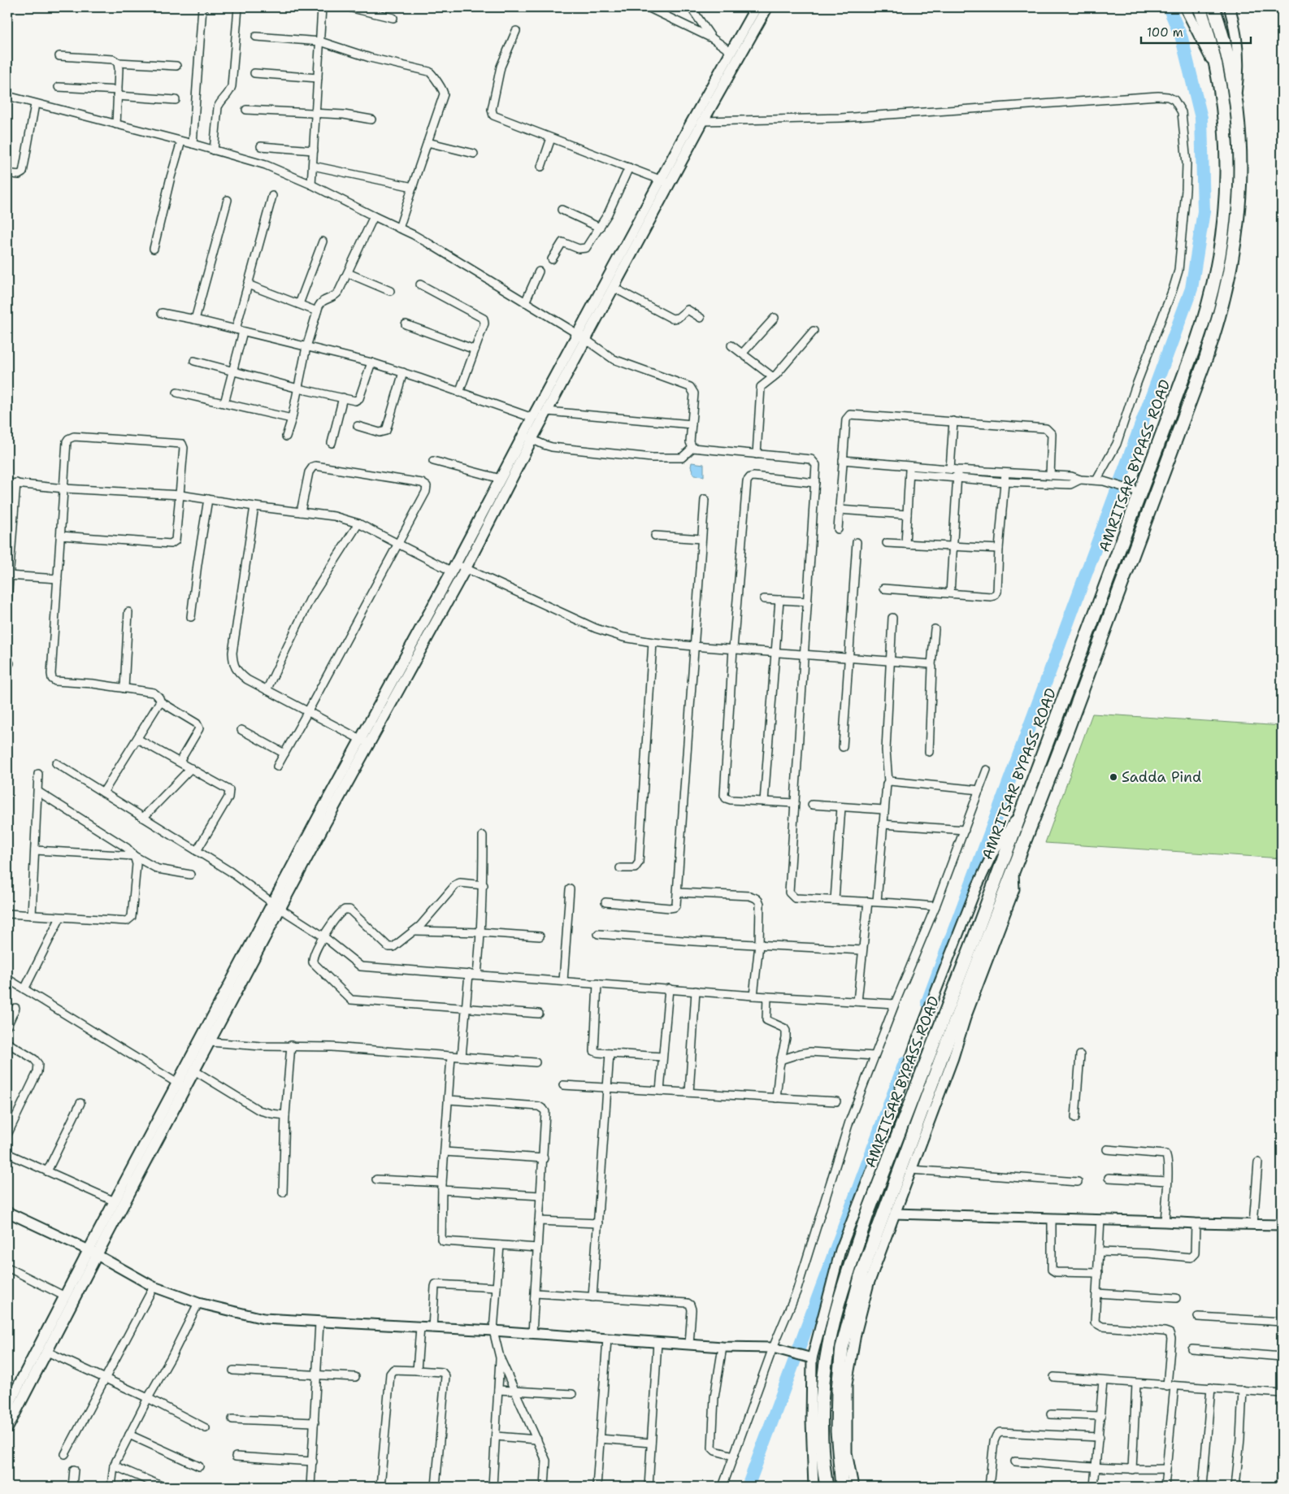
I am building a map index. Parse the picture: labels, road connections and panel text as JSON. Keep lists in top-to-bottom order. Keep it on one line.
{"streets":{"highway":["AMRITSAR BYPASS ROAD"]},"places":["Sadda Pind"],"scale_bar":"100 m"}
